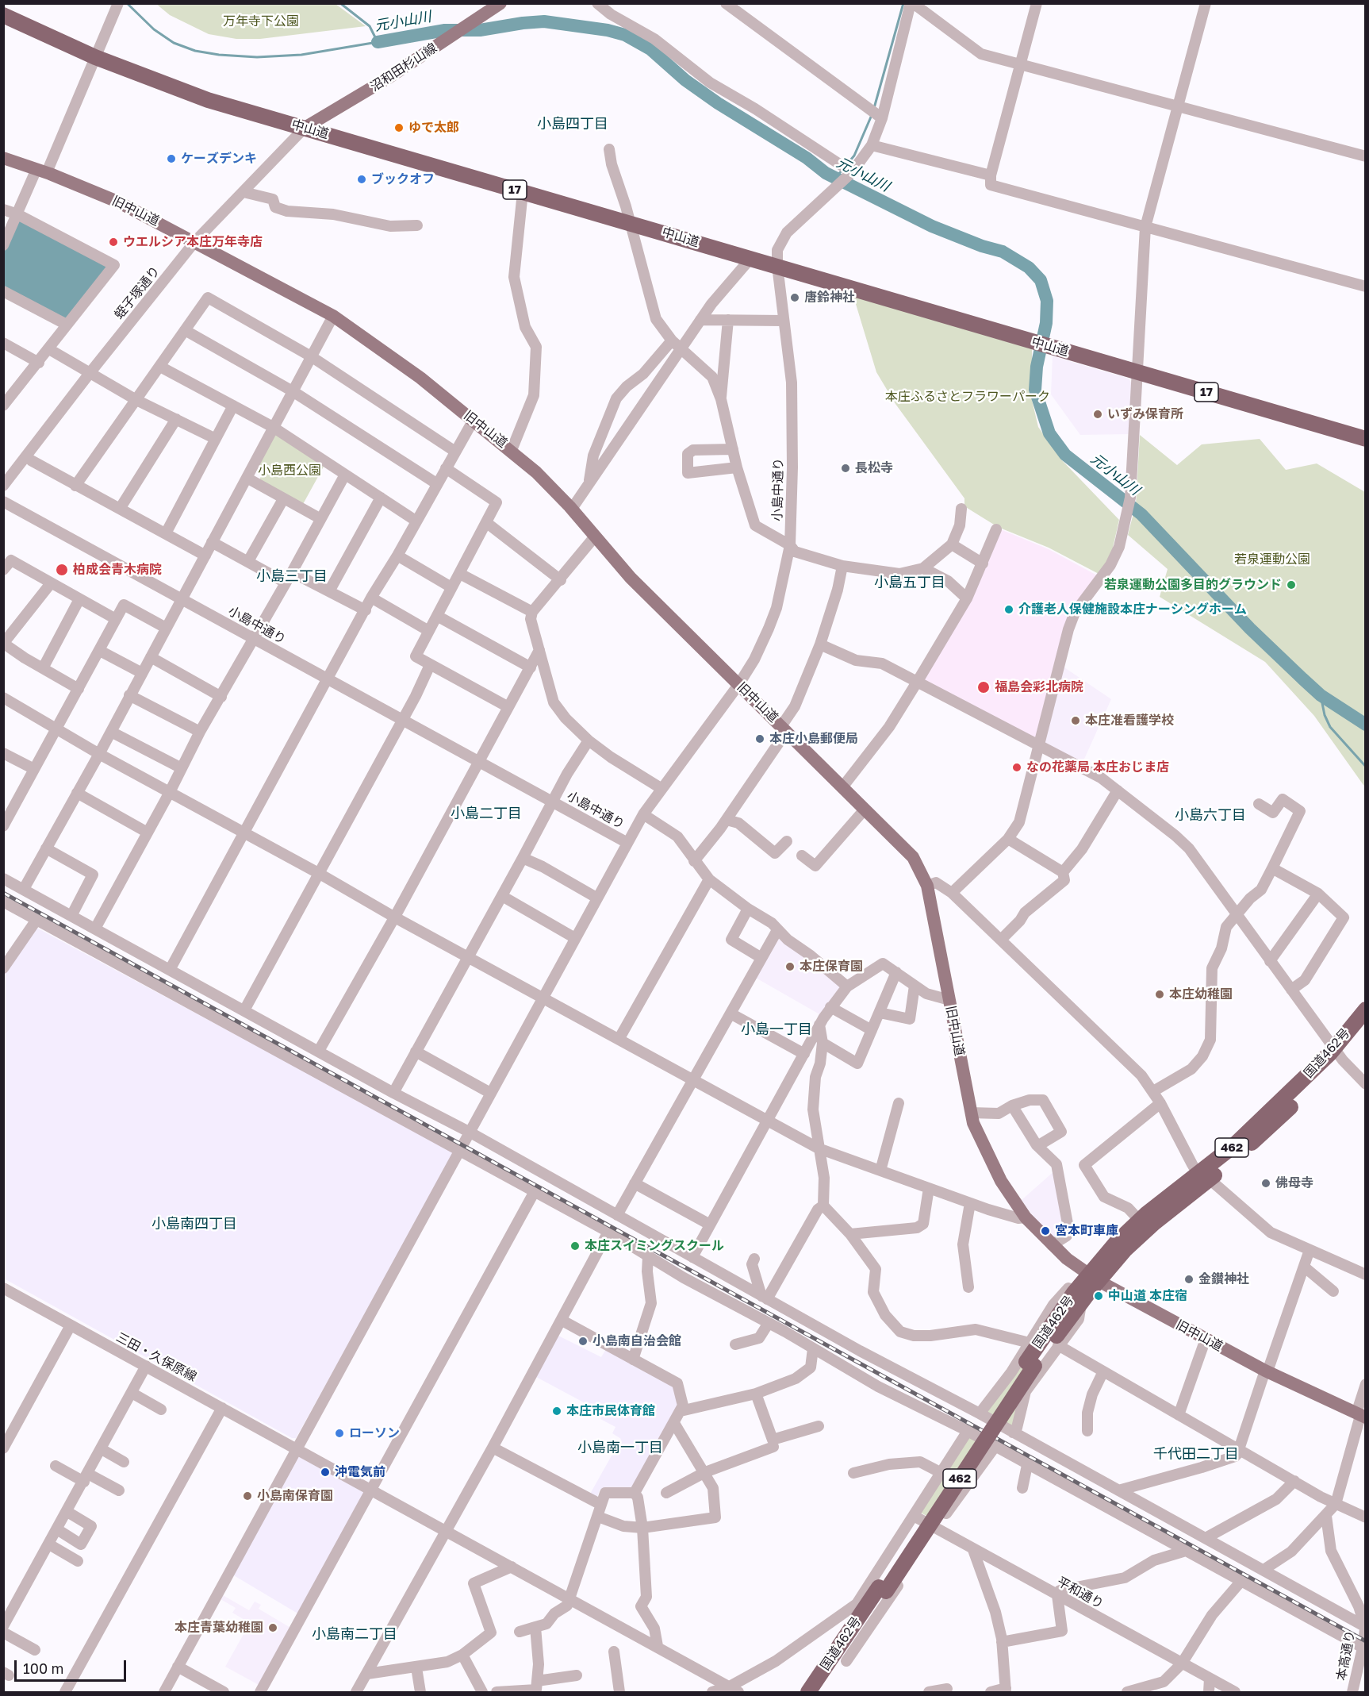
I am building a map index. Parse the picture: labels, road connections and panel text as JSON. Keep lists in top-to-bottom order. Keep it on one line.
{"streets":{"highway":["中山道","17","国道462号","462"],"main road":["沼和田杉山線","旧中山道"],"street":["蛭子塚通り","小島中通り","三田・久保原線","平和通り","本高通り"]},"crossings":[["沼和田杉山線","中山道"],["沼和田杉山線","蛭子塚通り"],["中山道","蛭子塚通り"],["中山道","小島中通り"],["旧中山道","蛭子塚通り"],["旧中山道","小島中通り"],["旧中山道","国道462号"]],"districts":["小島四丁目","小島三丁目","小島五丁目","小島二丁目","小島六丁目","小島一丁目","小島南四丁目","小島南一丁目","千代田二丁目","小島南二丁目"],"water":["元小山川"],"parks":["万年寺下公園","本庄ふるさとフラワーパーク","小島西公園","若泉運動公園"],"places":["ゆで太郎","ケーズデンキ","ブックオフ","ウエルシア本庄万年寺店","唐鈴神社","いずみ保育所","長松寺","柏成会青木病院","若泉運動公園多目的グラウンド","介護老人保健施設本庄ナーシングホーム","福島会彩北病院","本庄准看護学校","本庄小島郵便局","なの花薬局 本庄おじま店","本庄保育園","本庄幼稚園","佛母寺","宮本町車庫","本庄スイミングスクール","金鑚神社","中山道 本庄宿","小島南自治会館","本庄市民体育館","ローソン","沖電気前","小島南保育園","本庄青葉幼稚園"],"scale_bar":"100 m"}
